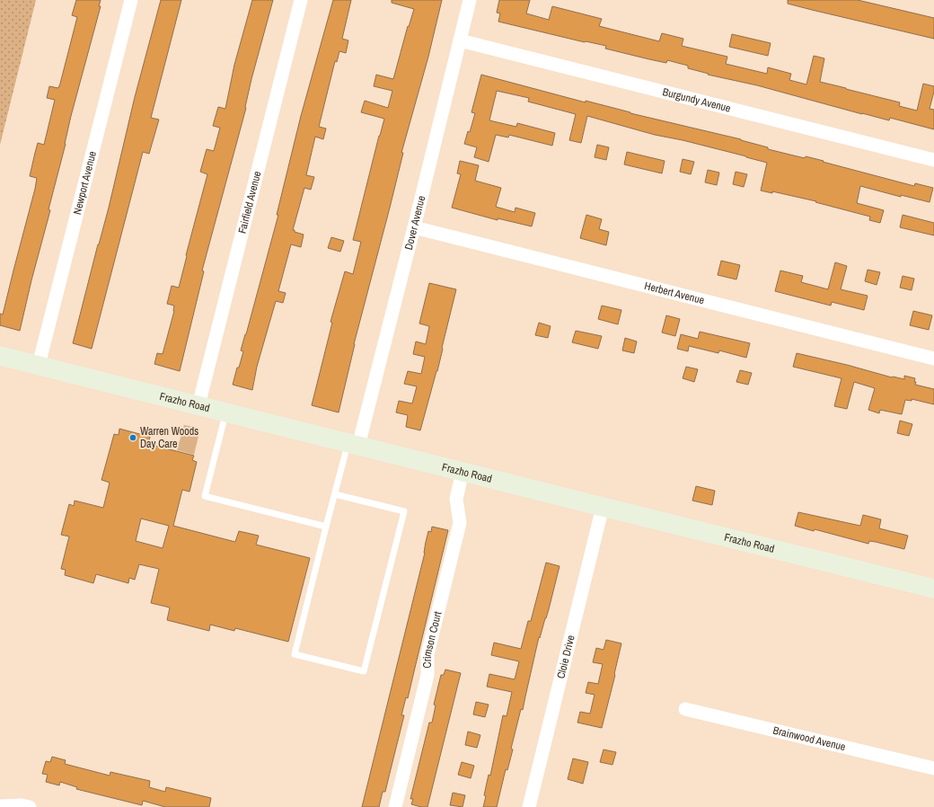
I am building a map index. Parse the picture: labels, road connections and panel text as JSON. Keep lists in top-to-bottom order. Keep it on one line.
{"streets":{"street":["Burgundy Avenue","Newport Avenue","Fairfield Avenue","Dover Avenue","Herbert Avenue","Frazho Road","Crimson Court","Cloie Drive","Brainwood Avenue"]},"crossings":[["Burgundy Avenue","Dover Avenue"],["Newport Avenue","Frazho Road"],["Fairfield Avenue","Frazho Road"],["Dover Avenue","Herbert Avenue"],["Dover Avenue","Frazho Road"],["Frazho Road","Crimson Court"],["Frazho Road","Cloie Drive"]],"places":["Warren Woods Day Care"]}
